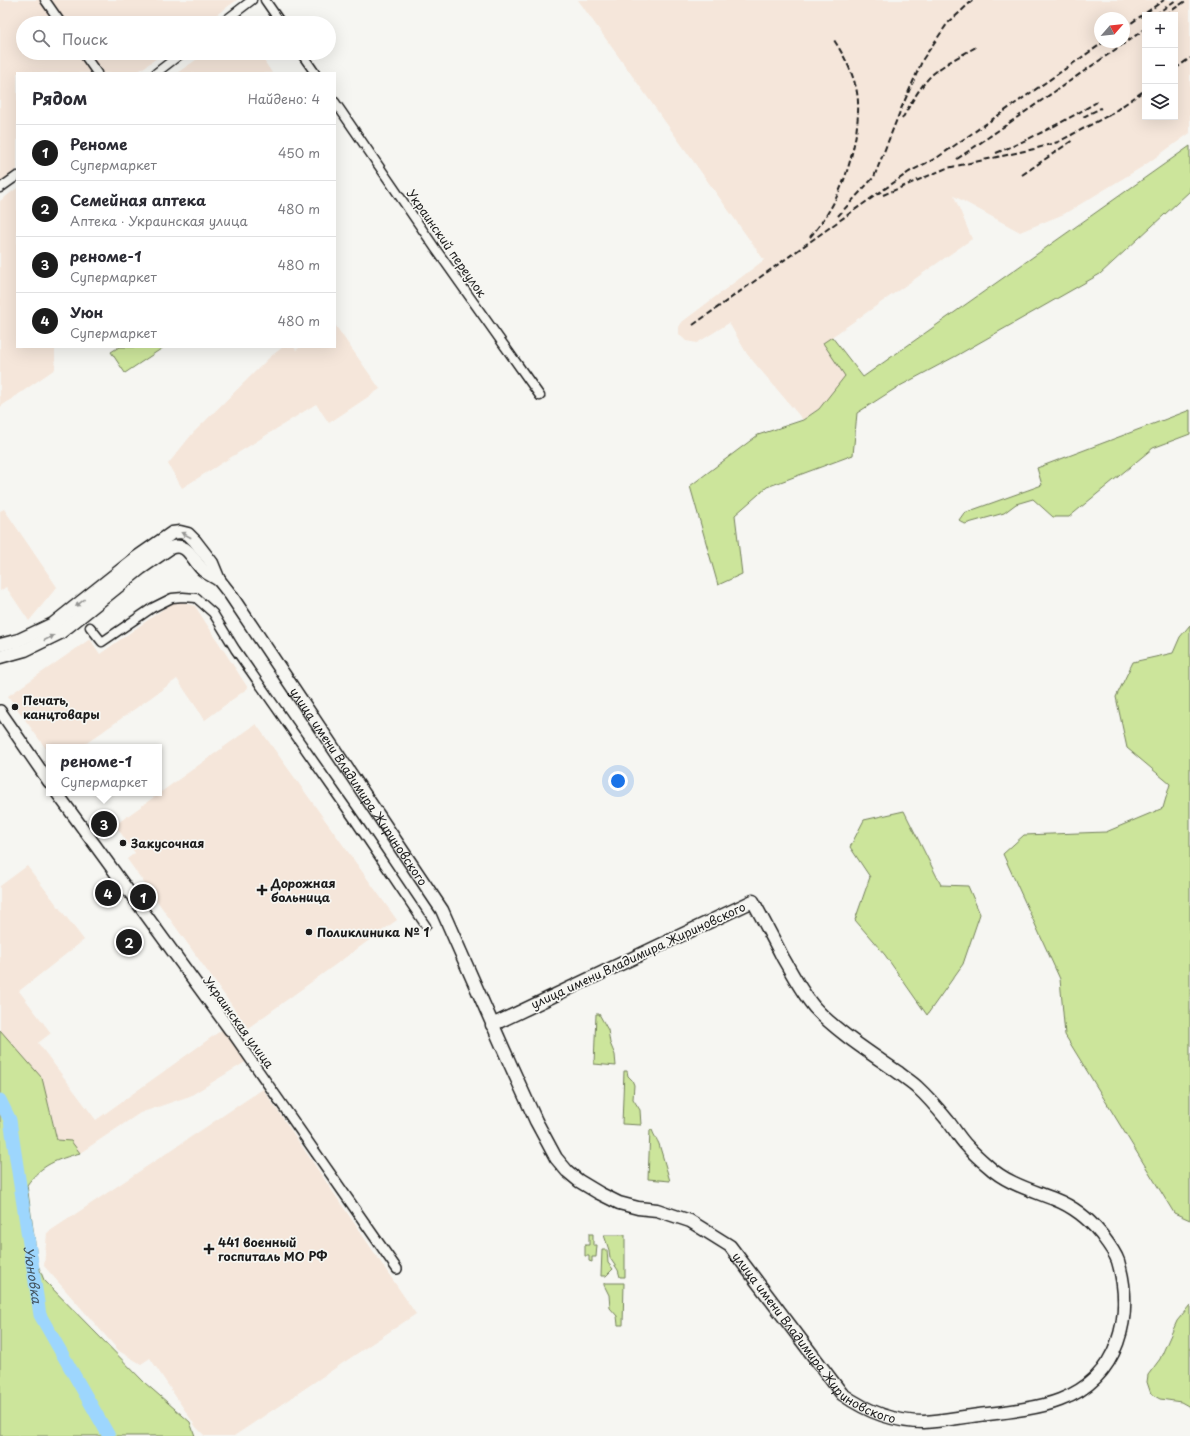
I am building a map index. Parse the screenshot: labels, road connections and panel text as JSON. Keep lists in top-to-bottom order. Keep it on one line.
{"streets":{"main road":["улица имени Владимира Жириновского","Украинская улица"],"street":["Украинский переулок"]},"water":["Уюновка"],"places":{"other":["Печать, канцтовары","Закусочная","Поликлиника № 1"],"health":["Дорожная больница","441 военный госпиталь МО РФ"]},"north":"top right","page":{"map_buttons":["+","−"],"search":"Поиск","heading":["Рядом","Найдено: 4"],"list":[{"mark":"1","name":"Реноме","note":"Супермаркет","value":"450 m"},{"mark":"2","name":"Семейная аптека","note":"Аптека · Украинская улица","value":"480 m"},{"mark":"3","name":"реноме-1","note":"Супермаркет","value":"480 m"},{"mark":"4","name":"Уюн","note":"Супермаркет","value":"480 m"}],"popup":["реноме-1","Супермаркет"],"pins":["3","4","1","2"]}}
